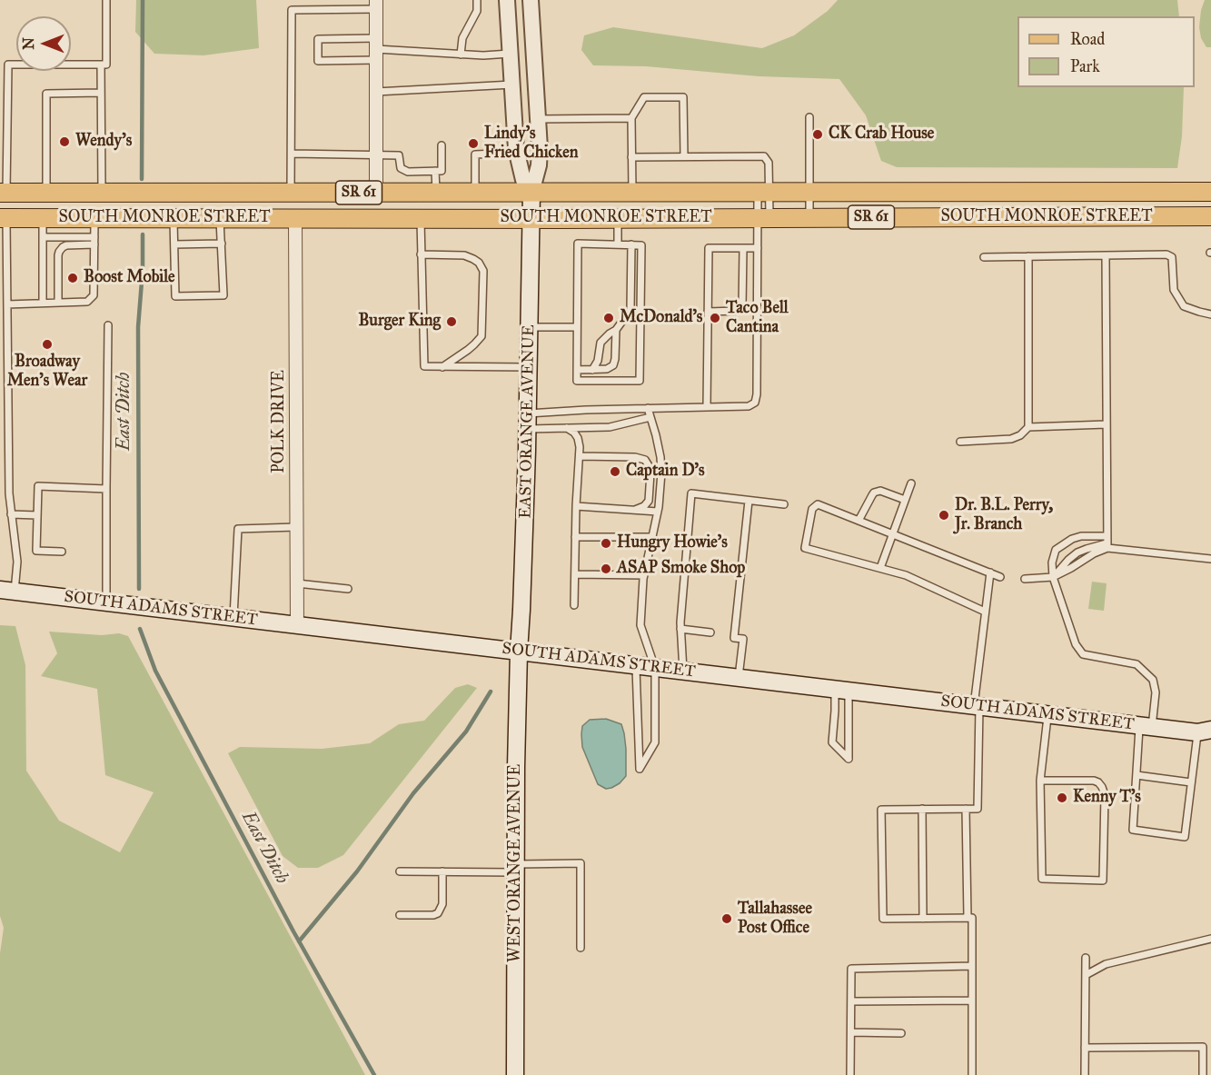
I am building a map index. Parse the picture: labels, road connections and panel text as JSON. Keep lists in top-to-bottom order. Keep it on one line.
{"streets":{"main road":["SR 61","SOUTH MONROE STREET","EAST ORANGE AVENUE","SOUTH ADAMS STREET","WEST ORANGE AVENUE"],"street":["POLK DRIVE"]},"crossings":[["SOUTH MONROE STREET","POLK DRIVE"],["SOUTH MONROE STREET","EAST ORANGE AVENUE"],["POLK DRIVE","SOUTH ADAMS STREET"],["EAST ORANGE AVENUE","SOUTH ADAMS STREET"],["EAST ORANGE AVENUE","WEST ORANGE AVENUE"],["SOUTH ADAMS STREET","WEST ORANGE AVENUE"]],"water":["East Ditch"],"places":["CK Crab House","Wendy's","Lindy's Fried Chicken","Boost Mobile","McDonald's","Taco Bell Cantina","Burger King","Broadway Men's Wear","Captain D's","Dr. B.L. Perry, Jr. Branch","Hungry Howie's","ASAP Smoke Shop","Kenny T's","Tallahassee Post Office"],"legend":["Road","Park"],"north":"left"}
